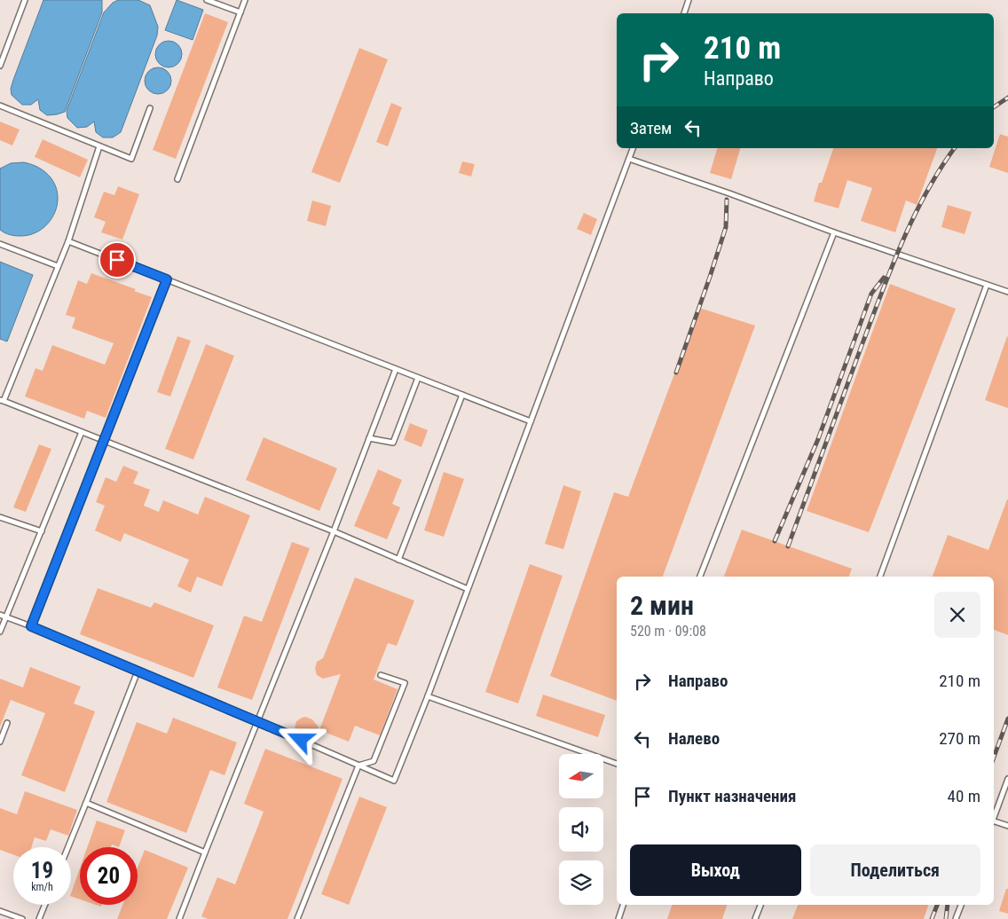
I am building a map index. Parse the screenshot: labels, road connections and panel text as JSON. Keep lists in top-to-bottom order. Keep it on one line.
{"north":"left","page":{"turn":["210 m","Направо"],"then":"Затем","heading":["2 мин","520 m · 09:08"],"list":[{"name":"Направо","value":"210 m"},{"name":"Налево","value":"270 m"},{"name":"Пункт назначения","value":"40 m"}],"buttons":["Выход","Поделиться"],"speed":"19 km/h","limit":"20"}}
